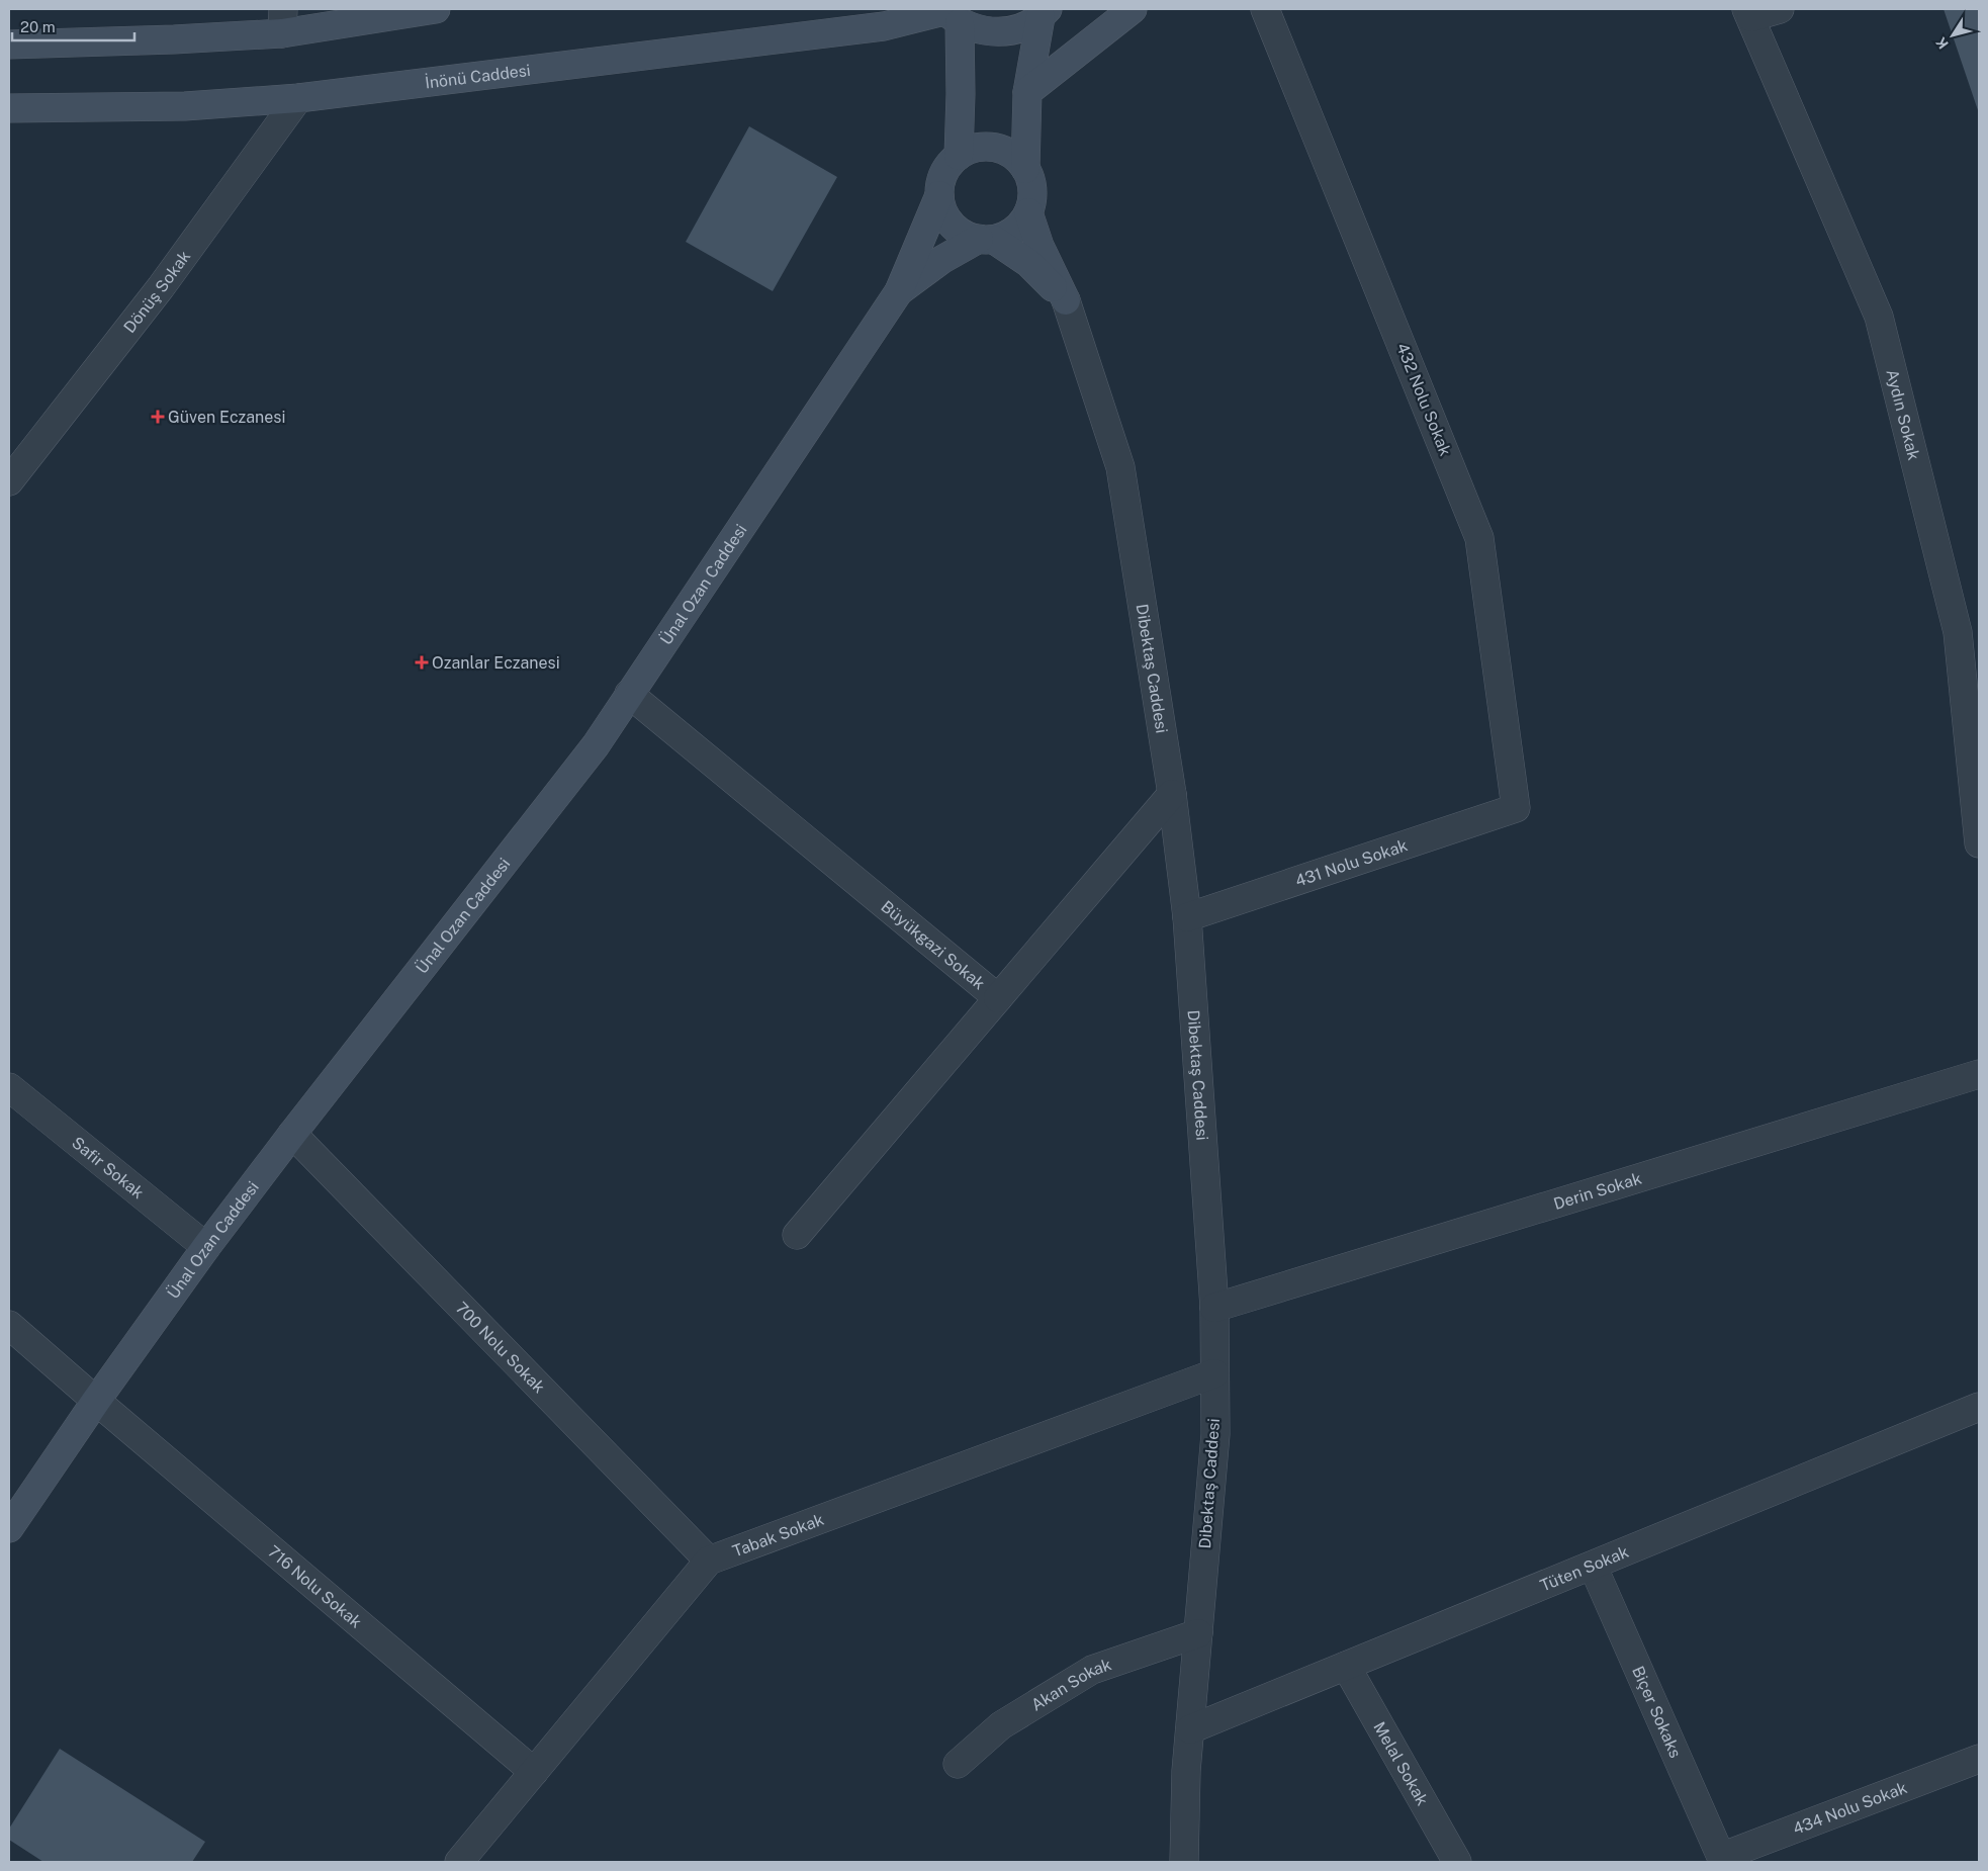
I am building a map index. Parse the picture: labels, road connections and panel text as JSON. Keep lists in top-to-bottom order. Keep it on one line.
{"streets":{"main road":["İnönü Caddesi","Ünal Ozan Caddesi"],"street":["Dönüş Sokak","432 Nolu Sokak","Aydın Sokak","Dibektaş Caddesi","431 Nolu Sokak","Büyükgazi Sokak","Safir Sokak","Derin Sokak","700 Nolu Sokak","Tabak Sokak","Tüten Sokak","716 Nolu Sokak","Akan Sokak","Biçer Sokaks","Melal Sokak","434 Nolu Sokak"]},"crossings":[["İnönü Caddesi","Dönüş Sokak"],["432 Nolu Sokak","431 Nolu Sokak"],["Ünal Ozan Caddesi","Büyükgazi Sokak"],["Ünal Ozan Caddesi","Safir Sokak"],["Ünal Ozan Caddesi","700 Nolu Sokak"],["Ünal Ozan Caddesi","716 Nolu Sokak"],["Dibektaş Caddesi","431 Nolu Sokak"],["Dibektaş Caddesi","Derin Sokak"],["Dibektaş Caddesi","Tabak Sokak"],["Dibektaş Caddesi","Tüten Sokak"],["Dibektaş Caddesi","Akan Sokak"],["700 Nolu Sokak","Tabak Sokak"],["Tabak Sokak","716 Nolu Sokak"],["Tüten Sokak","Biçer Sokaks"],["Tüten Sokak","Melal Sokak"],["Biçer Sokaks","434 Nolu Sokak"]],"places":{"health":["Güven Eczanesi","Ozanlar Eczanesi"]},"scale_bar":"20 m","north":"bottom left"}
